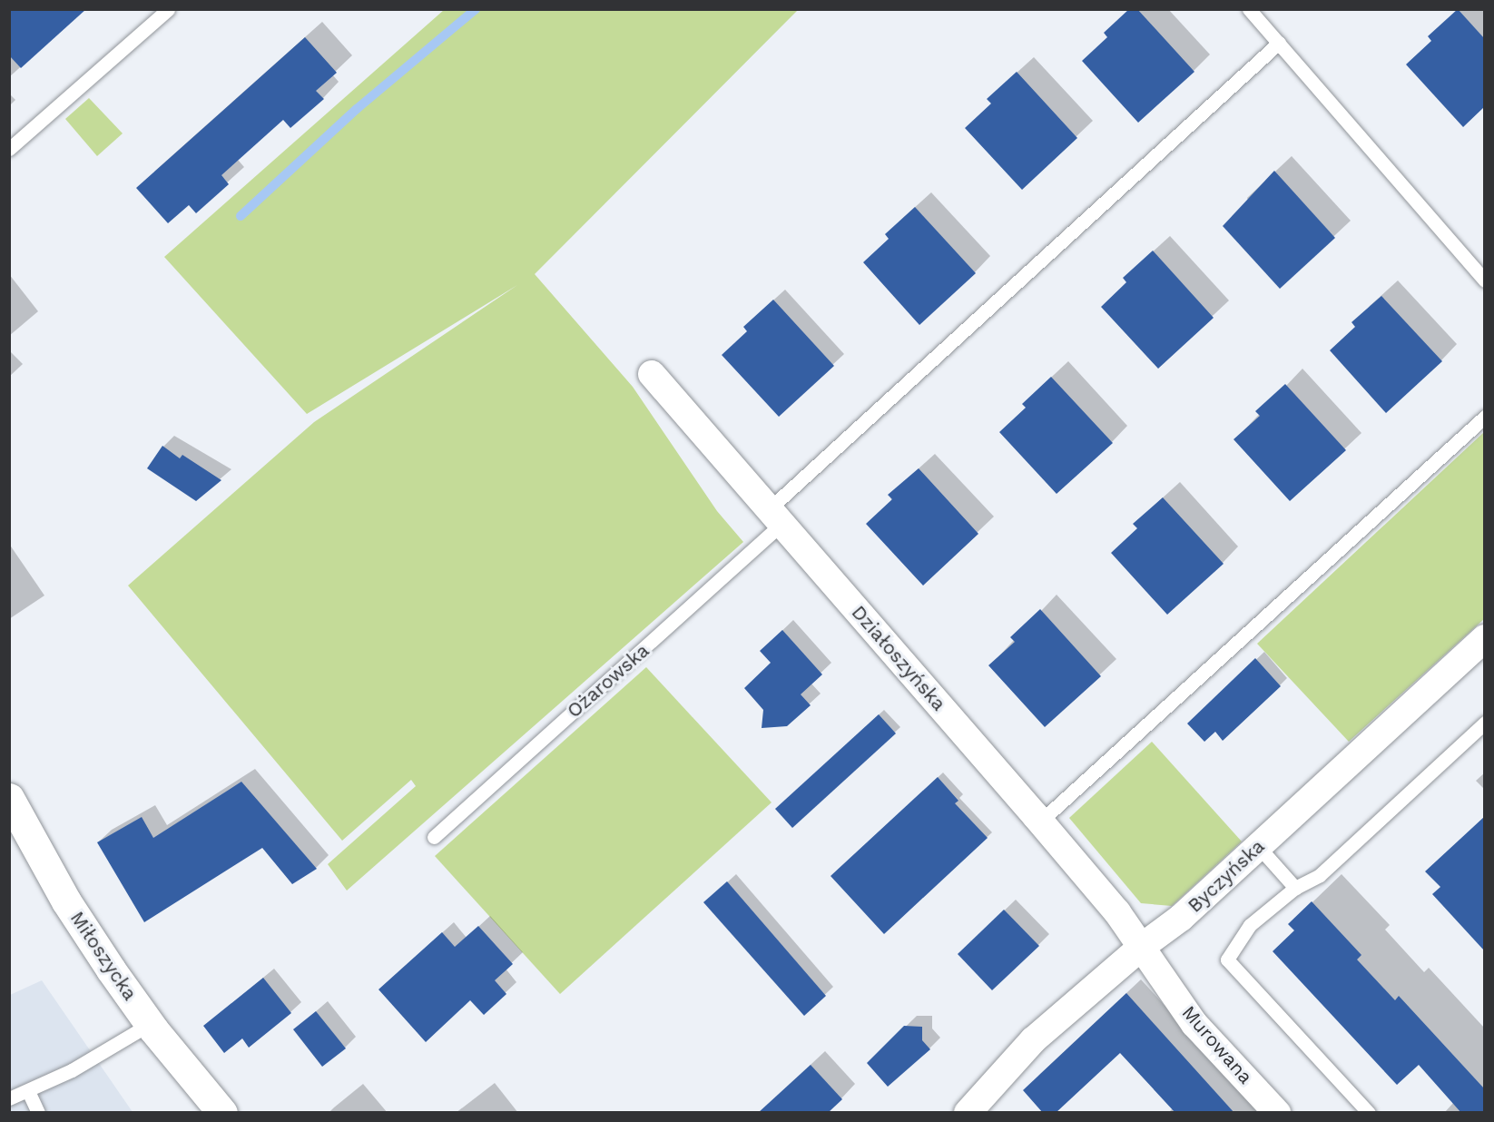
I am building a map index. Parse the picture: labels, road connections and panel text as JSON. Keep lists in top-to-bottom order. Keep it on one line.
{"streets":{"street":["Działoszyńska","Byczyńska","Miłoszycka","Murowana"],"lane":["Ożarowska"]},"crossings":[["Działoszyńska","Ożarowska"],["Działoszyńska","Byczyńska"],["Działoszyńska","Murowana"],["Byczyńska","Murowana"]]}
